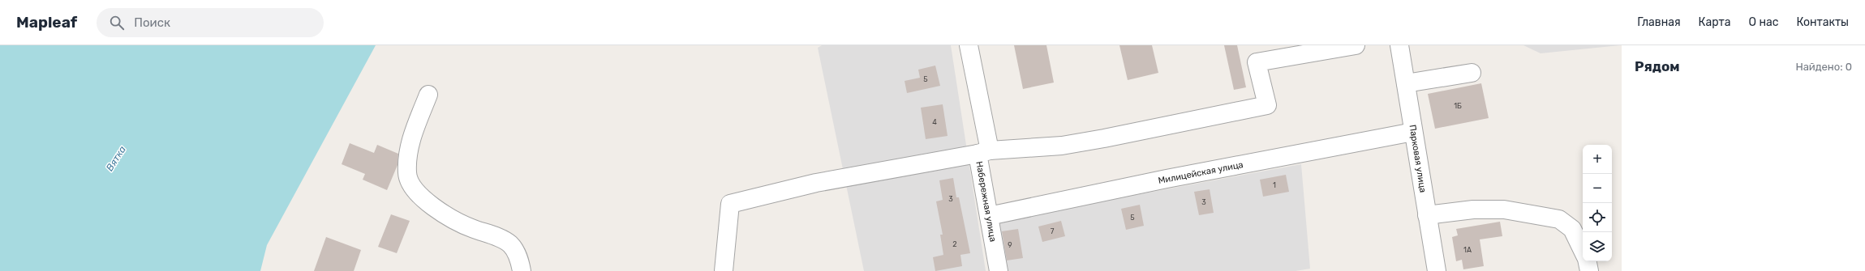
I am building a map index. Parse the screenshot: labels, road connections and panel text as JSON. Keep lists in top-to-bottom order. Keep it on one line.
{"streets":{"street":["Парковая улица","Милицейская улица","Набережная улица"]},"crossings":[["Парковая улица","Милицейская улица"],["Милицейская улица","Набережная улица"]],"water":["Вятка"],"house_numbers":["5","1Б","4","1","3","3","5","7","2","9","1А"],"page":{"header":"Mapleaf","search":"Поиск","nav":["Главная","Карта","О нас","Контакты"],"heading":["Рядом","Найдено: 0"],"map_buttons":["+","−"]}}
